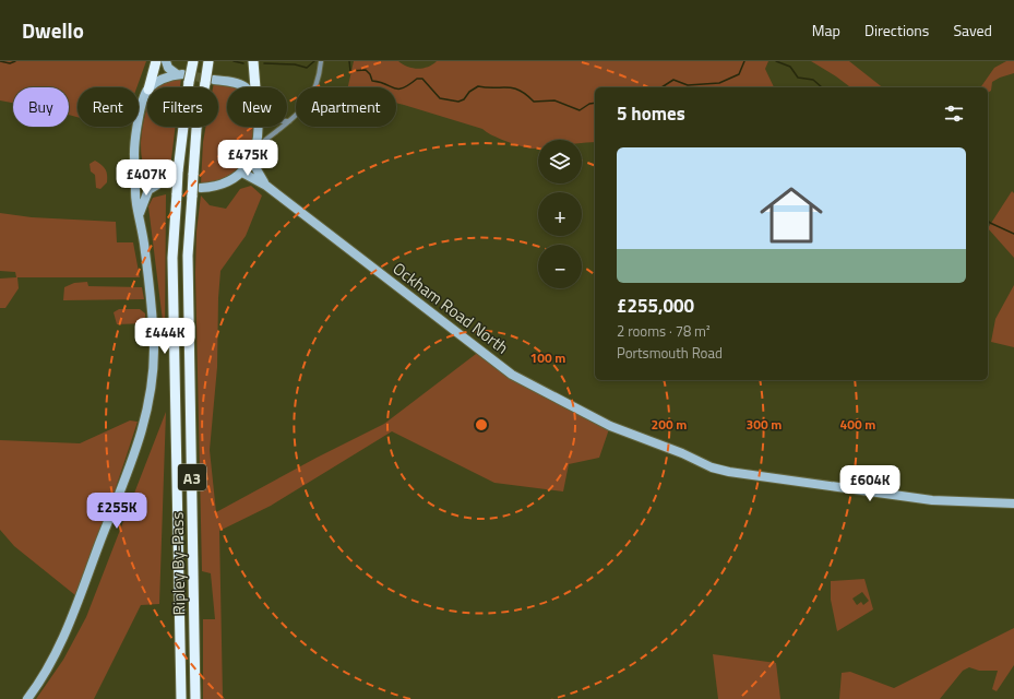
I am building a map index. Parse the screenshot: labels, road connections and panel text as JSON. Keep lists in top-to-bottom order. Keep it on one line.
{"streets":{"highway":["A3","Ripley By-Pass"],"main road":["Ockham Road North"]},"page":{"header":"Dwello","nav":["Map","Directions","Saved"],"chip":["Buy","Rent","Filters","New","Apartment"],"heading":"5 homes","map_buttons":["+","−"],"price":["£475K","£407K","£444K","£604K","£255K"],"list":[{"name":"£255,000","note":"2 rooms · 78 m² · Portsmouth Road"}]},"rings":["100 m","200 m","300 m","400 m"]}
